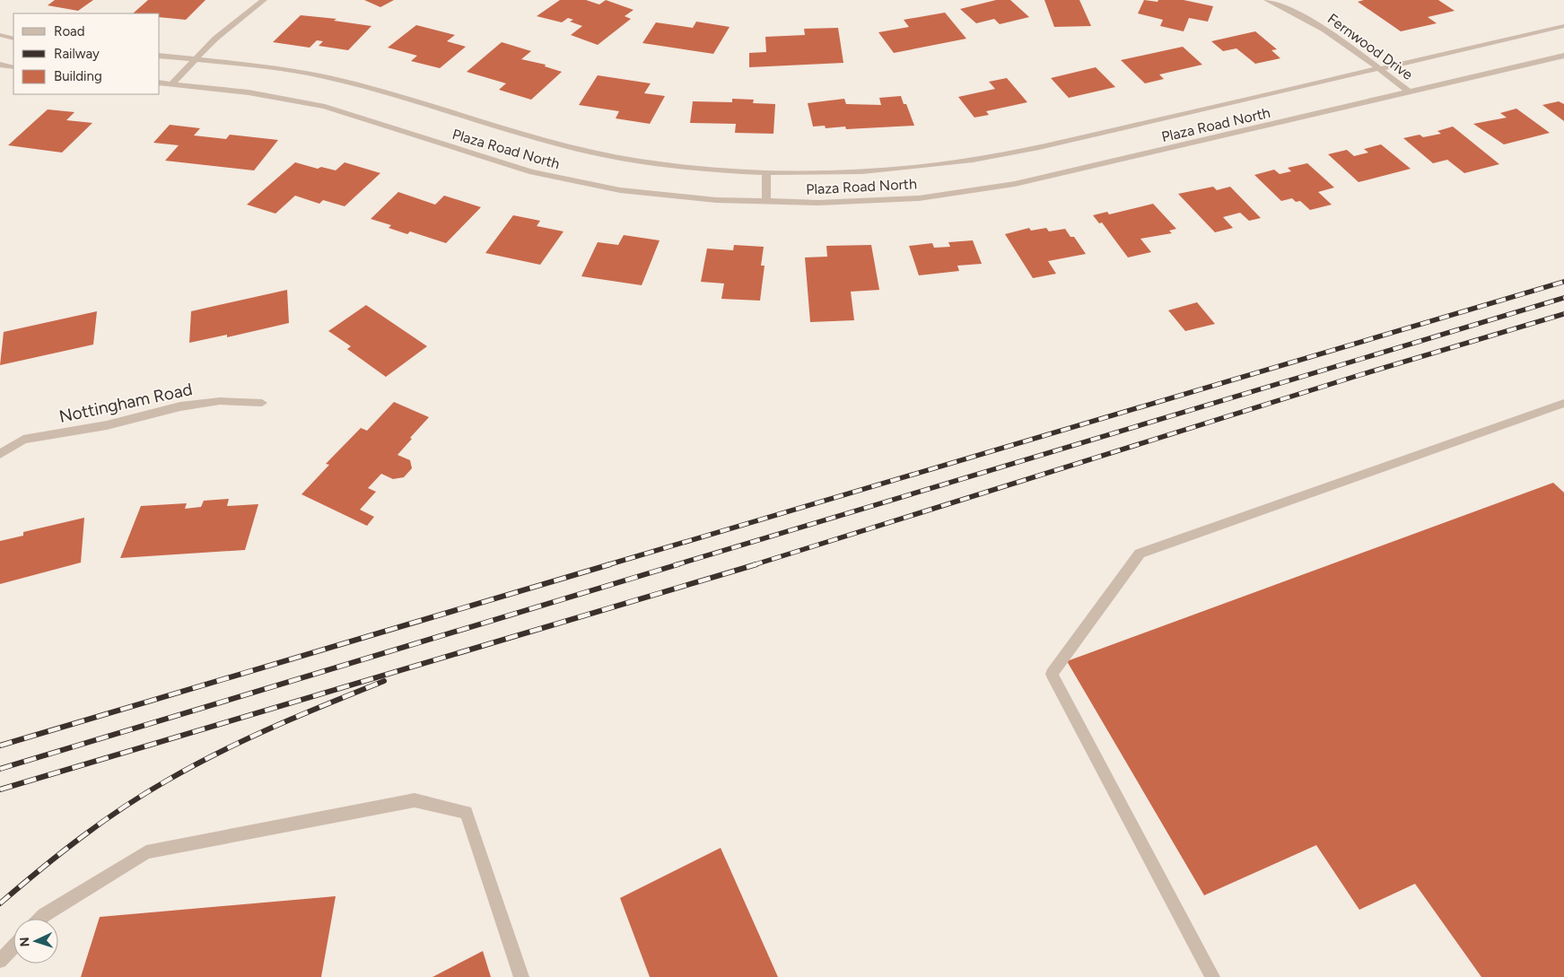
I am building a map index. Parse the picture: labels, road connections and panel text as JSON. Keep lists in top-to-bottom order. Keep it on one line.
{"streets":{"street":["Fernwood Drive","Plaza Road North","Nottingham Road"]},"crossings":[["Fernwood Drive","Plaza Road North"]],"legend":["Road","Railway","Building"],"north":"left"}
